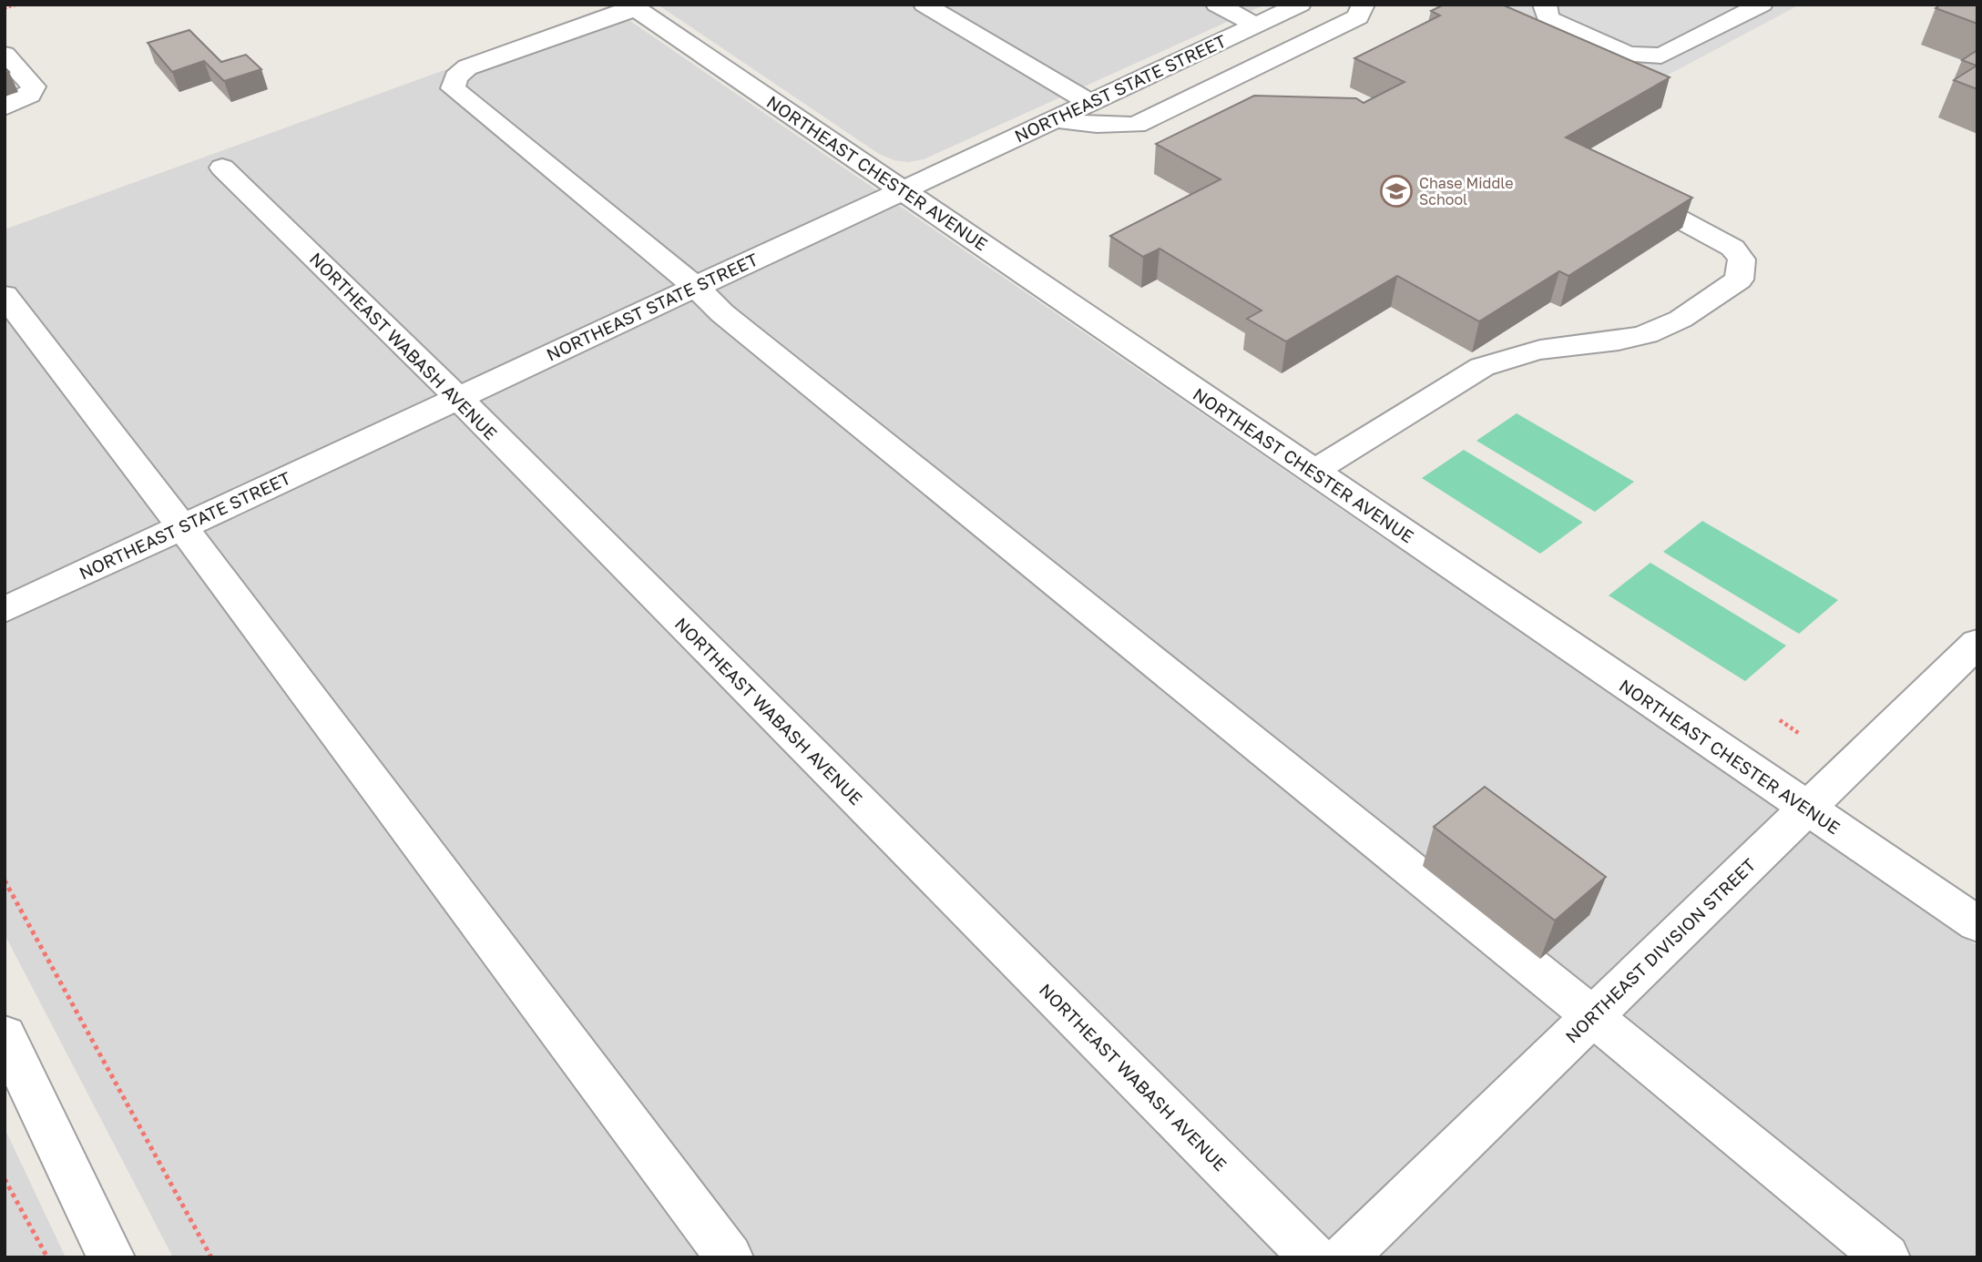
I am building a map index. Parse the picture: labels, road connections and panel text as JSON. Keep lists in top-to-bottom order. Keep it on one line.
{"streets":{"street":["NORTHEAST STATE STREET","NORTHEAST CHESTER AVENUE","NORTHEAST WABASH AVENUE","NORTHEAST DIVISION STREET"]},"crossings":[["NORTHEAST STATE STREET","NORTHEAST CHESTER AVENUE"],["NORTHEAST STATE STREET","NORTHEAST WABASH AVENUE"],["NORTHEAST CHESTER AVENUE","NORTHEAST DIVISION STREET"]],"places":{"school or university":["Chase Middle School"]}}
